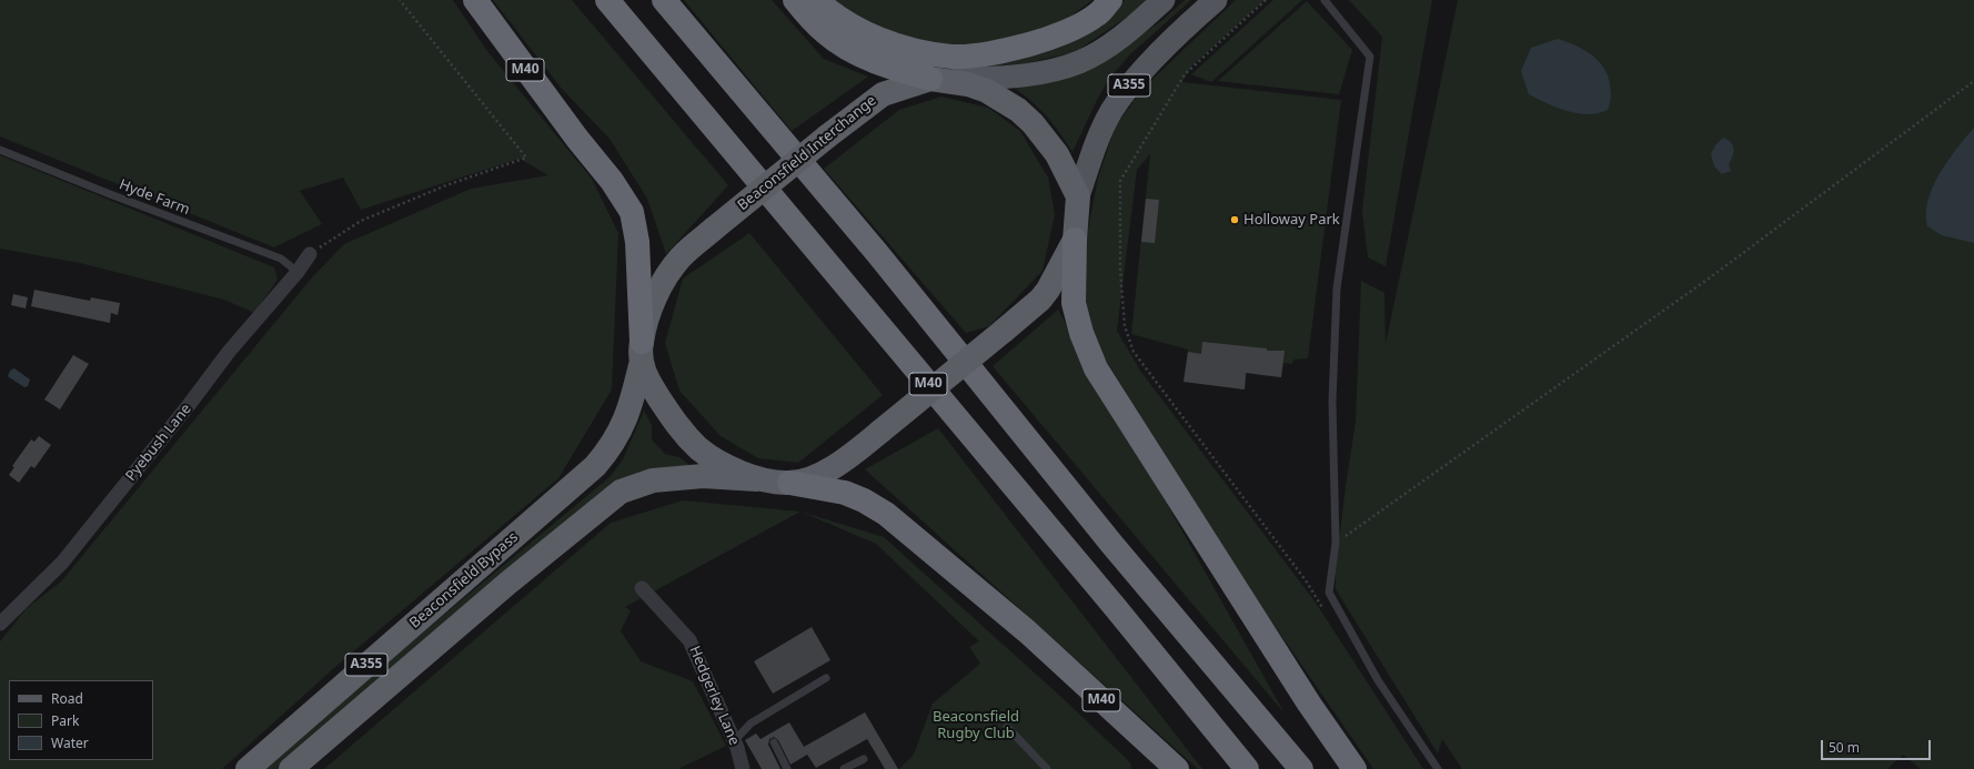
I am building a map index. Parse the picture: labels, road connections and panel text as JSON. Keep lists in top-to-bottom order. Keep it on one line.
{"streets":{"highway":["M40","A355","Beaconsfield Interchange","Beaconsfield Bypass"],"street":["Pyebush Lane","Hedgerley Lane"],"lane":["Hyde Farm"]},"crossings":[["M40","Beaconsfield Interchange"],["M40","Beaconsfield Bypass"],["A355","Beaconsfield Interchange"],["Beaconsfield Interchange","Beaconsfield Bypass"],["Hyde Farm","Pyebush Lane"]],"parks":["Beaconsfield Rugby Club"],"places":["Holloway Park"],"legend":["Road","Park","Water"],"scale_bar":"50 m"}
